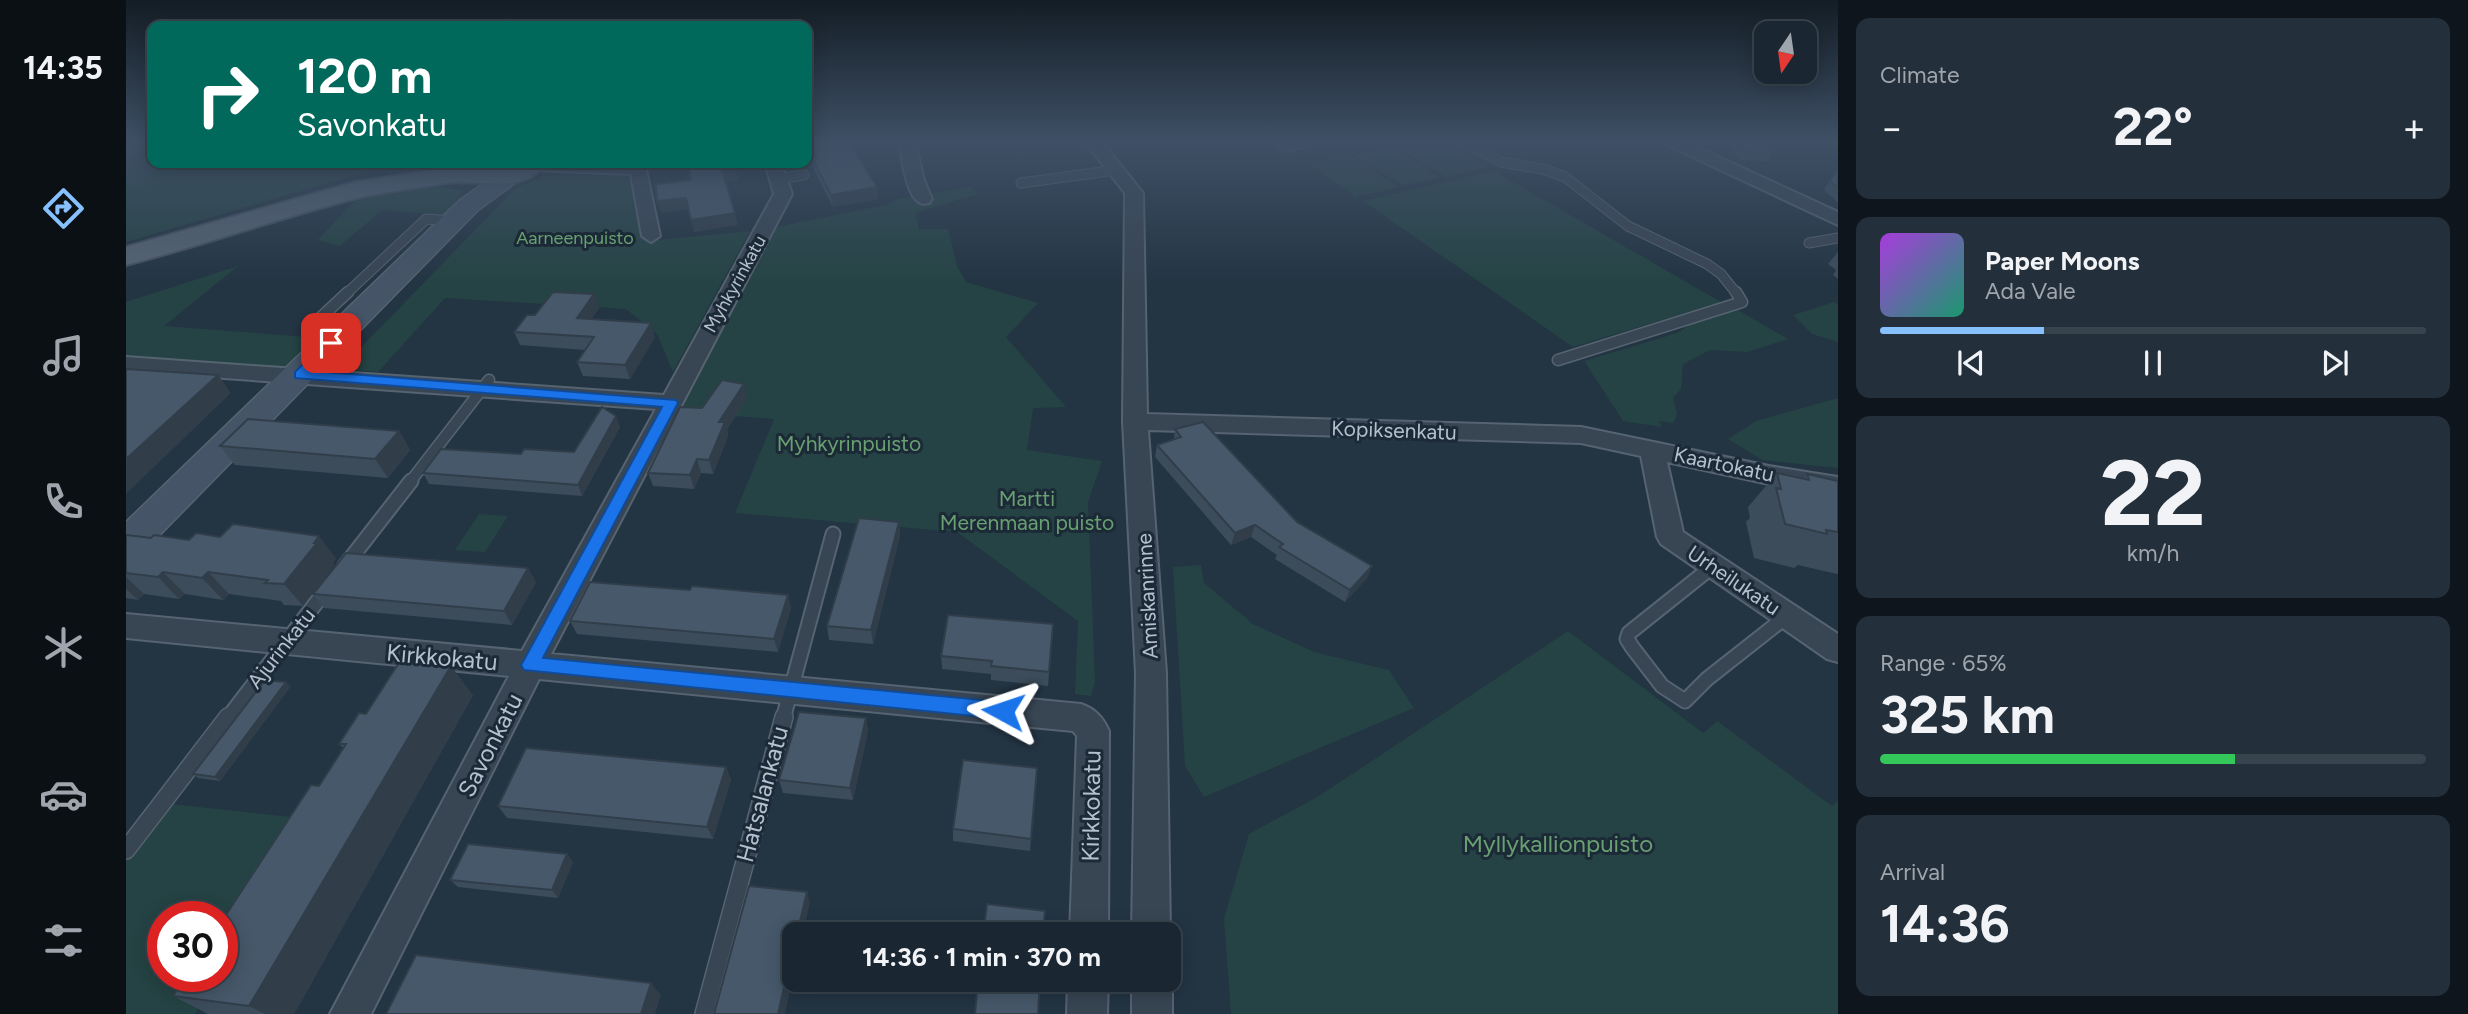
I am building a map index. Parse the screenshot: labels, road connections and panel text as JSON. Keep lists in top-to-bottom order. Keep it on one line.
{"streets":{"street":["Myhkyrinkatu","Kopiksenkatu","Kaartokatu","Urheilukatu","Amiskanrinne","Kirkkokatu","Savonkatu"],"lane":["Ajurinkatu","Hatsalankatu"]},"crossings":[["Myhkyrinkatu","Savonkatu"],["Kopiksenkatu","Kaartokatu"],["Kopiksenkatu","Urheilukatu"],["Kopiksenkatu","Amiskanrinne"],["Kaartokatu","Urheilukatu"],["Ajurinkatu","Kirkkokatu"],["Kirkkokatu","Savonkatu"],["Kirkkokatu","Hatsalankatu"]],"parks":["Aarneenpuisto","Myhkyrinpuisto","Martti Merenmaan puisto","Myllykallionpuisto"],"north":"bottom","page":{"tabs":"14:35","tile":["Climate",["22","km/h"],["Range · 65%","325 km"],["Arrival","14:36"]],"turn":["120 m","Savonkatu"],"heat":["−","22°","+"],"song":["Paper Moons","Ada Vale"],"limit":"30","trip":"14:36 · 1 min · 370 m"}}
